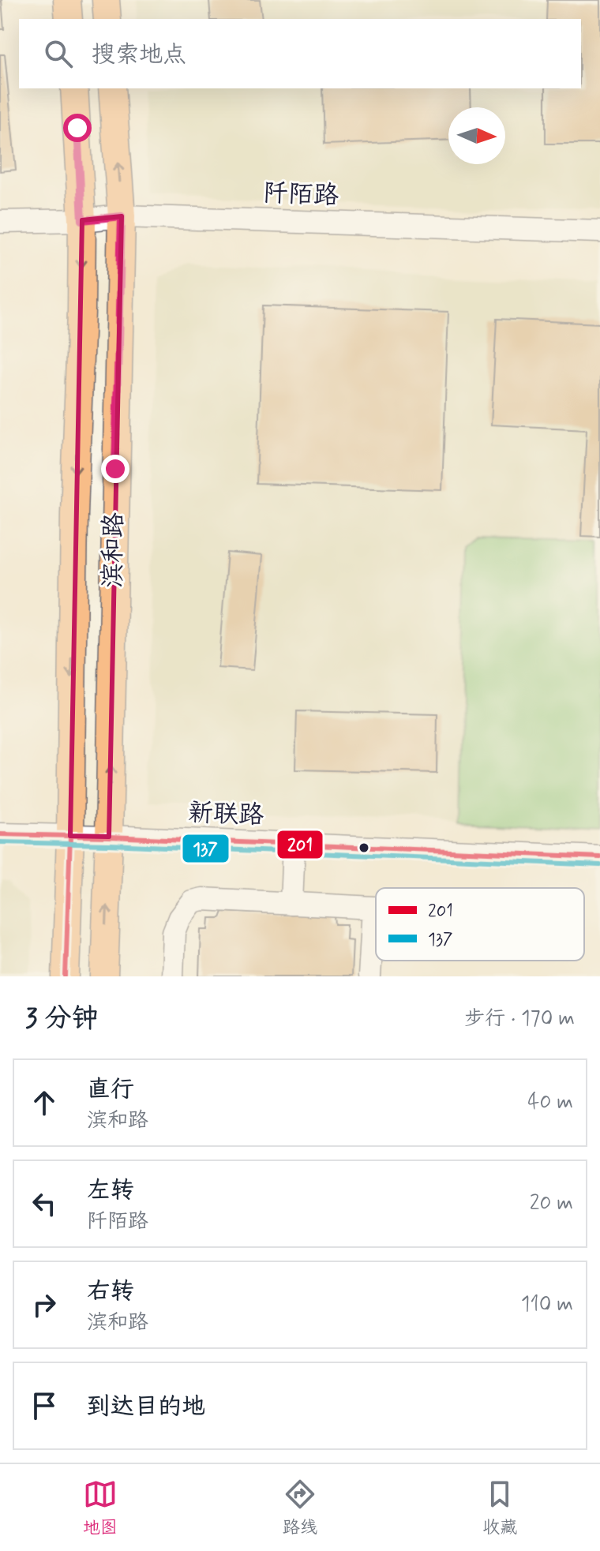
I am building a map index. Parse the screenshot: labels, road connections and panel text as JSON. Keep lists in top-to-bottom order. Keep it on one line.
{"streets":{"main road":["滨和路"],"street":["阡陌路","新联路"]},"crossings":[["阡陌路","滨和路"],["滨和路","新联路"]],"lines":["transit line 201","transit line 137"],"legend":["201","137"],"north":"right","page":{"search":"搜索地点","heading":["3 分钟","步行 · 170 m"],"list":[["直行","滨和路","40 m"],["左转","阡陌路","20 m"],["右转","滨和路","110 m"],"到达目的地"],"nav":["地图","路线","收藏"]}}
